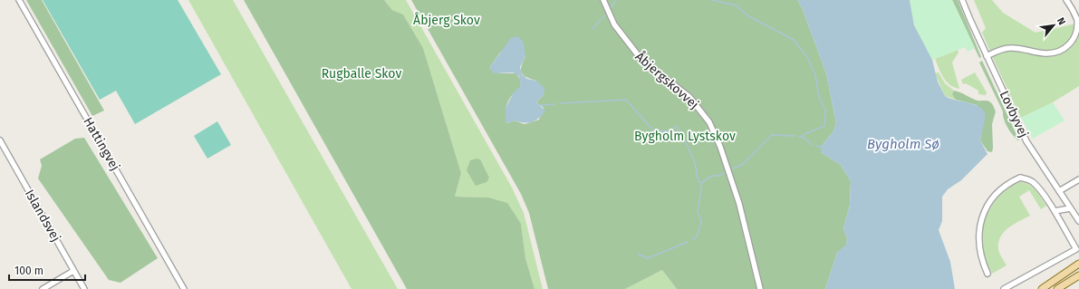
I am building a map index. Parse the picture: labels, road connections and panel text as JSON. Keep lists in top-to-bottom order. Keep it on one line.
{"streets":{"street":["Åbjergskovvej","Lovbyvej","Hattingvej","Islandsvej"]},"water":["Bygholm Sø"],"parks":["Åbjerg Skov","Rugballe Skov","Bygholm Lystskov"],"scale_bar":"100 m","north":"top right"}
